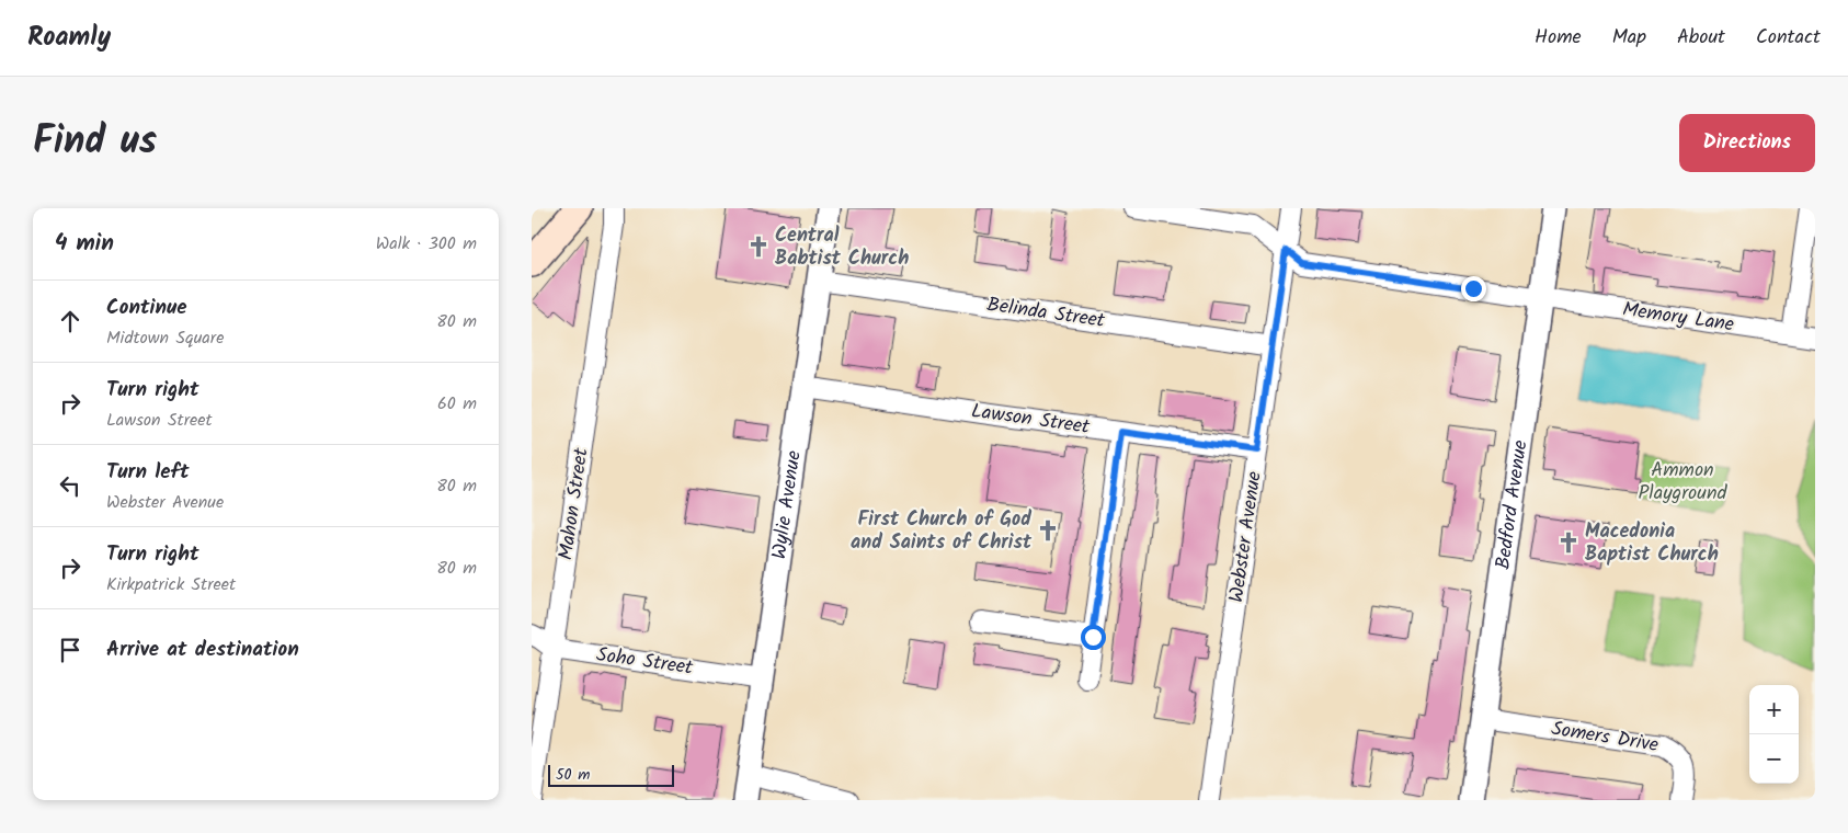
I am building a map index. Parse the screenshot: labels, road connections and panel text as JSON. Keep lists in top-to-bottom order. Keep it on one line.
{"streets":{"street":["Belinda Street","Memory Lane","Lawson Street","Mahon Street","Wylie Avenue","Bedford Avenue","Webster Avenue","Soho Street","Somers Drive"]},"crossings":[["Belinda Street","Wylie Avenue"],["Belinda Street","Webster Avenue"],["Memory Lane","Bedford Avenue"],["Memory Lane","Webster Avenue"],["Lawson Street","Wylie Avenue"],["Lawson Street","Webster Avenue"],["Mahon Street","Soho Street"],["Wylie Avenue","Soho Street"],["Bedford Avenue","Somers Drive"]],"parks":["Ammon Playground"],"places":{"church":["Central Babtist Church","First Church of God and Saints of Christ","Macedonia Baptist Church"]},"scale_bar":"50 m","page":{"header":"Roamly","nav":["Home","Map","About","Contact"],"title":"Find us","buttons":"Directions","heading":["4 min","Walk · 300 m"],"list":[["Continue","Midtown Square","80 m"],["Turn right","Lawson Street","60 m"],["Turn left","Webster Avenue","80 m"],["Turn right","Kirkpatrick Street","80 m"],"Arrive at destination"],"map_buttons":["+","−"],"scale":"50 m"}}
